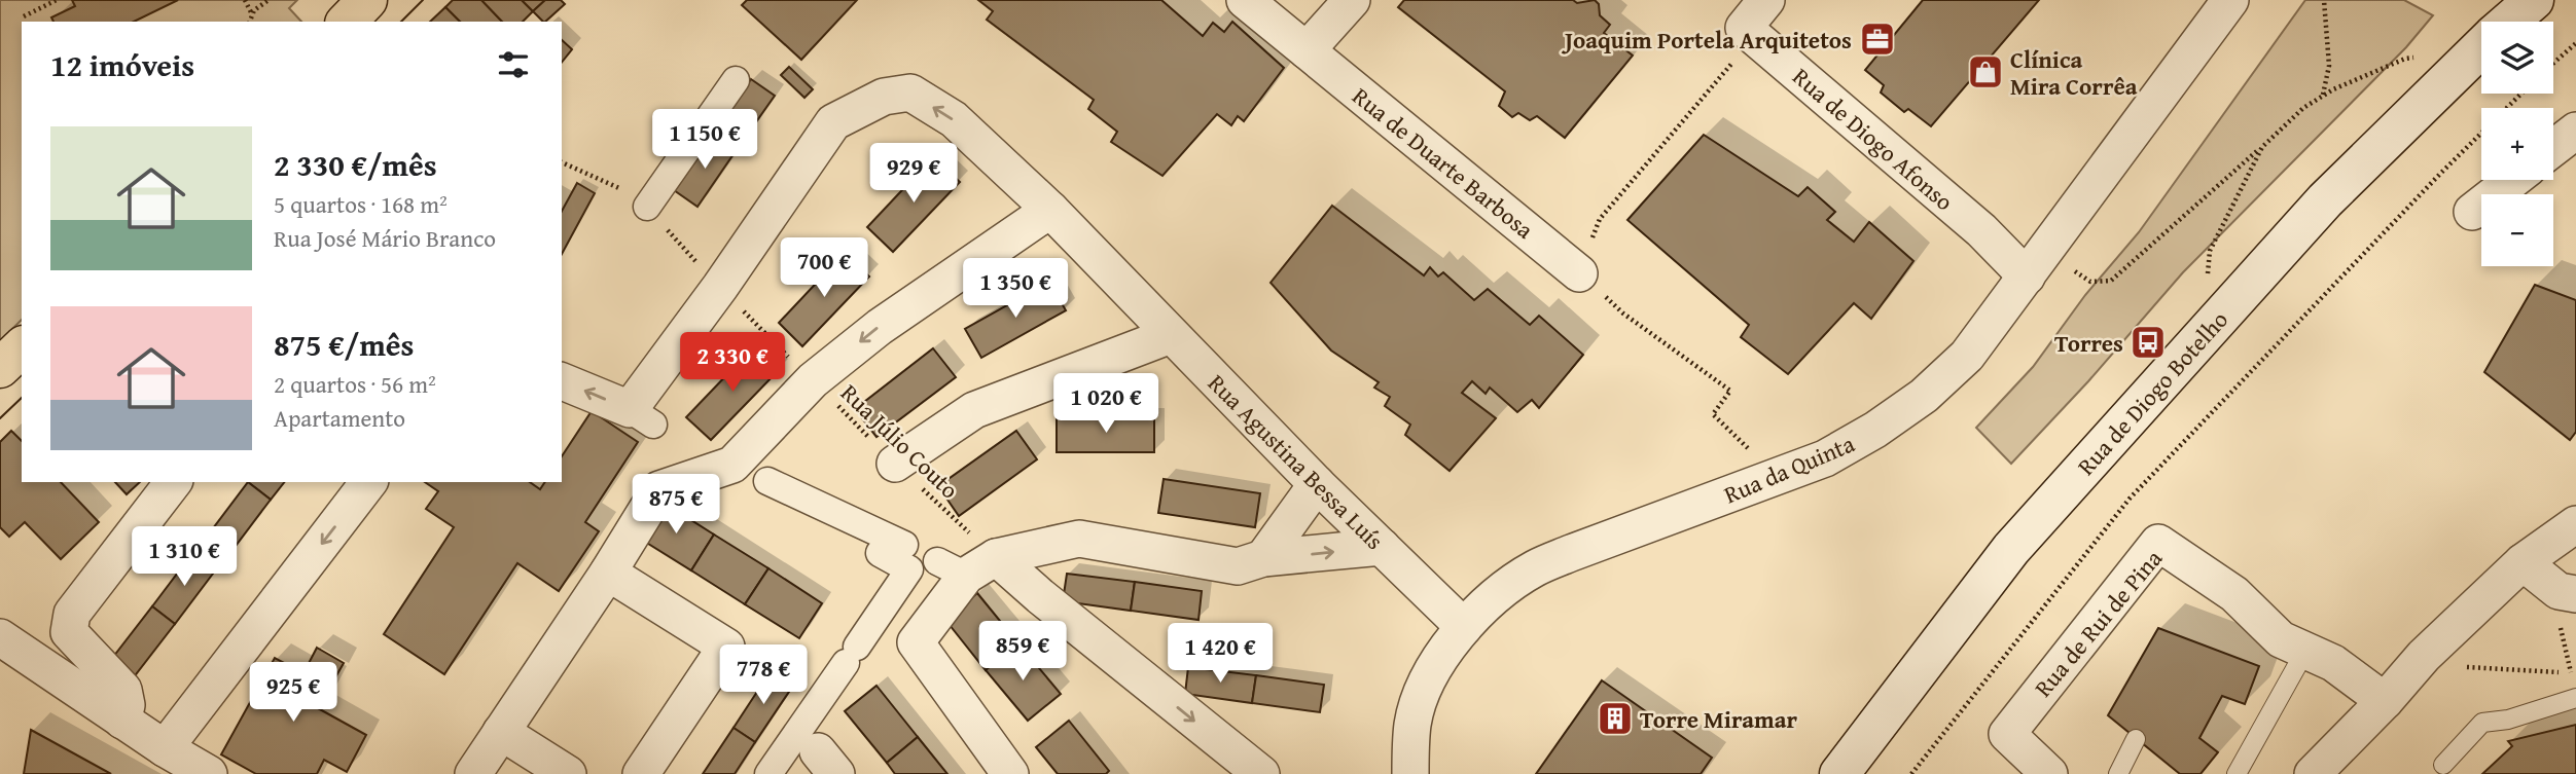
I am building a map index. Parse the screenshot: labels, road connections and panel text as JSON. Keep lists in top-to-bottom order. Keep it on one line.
{"streets":{"main road":["Rua de Diogo Botelho"],"street":["Rua de Diogo Afonso","Rua de Duarte Barbosa","Rua Agustina Bessa Luís","Rua da Quinta","Rua de Rui de Pina"],"path":["Rua Júlio Couto"]},"crossings":[["Rua de Diogo Afonso","Rua da Quinta"],["Rua Júlio Couto","Rua Agustina Bessa Luís"],["Rua Agustina Bessa Luís","Rua da Quinta"]],"places":{"office":["Joaquim Portela Arquitetos"],"shop":["Clínica Mira Corrêa"],"bus stop":["Torres"],"building":["Torre Miramar"]},"page":{"map_buttons":["+","−"],"heading":"12 imóveis","list":[{"name":"2 330 €/mês","note":"5 quartos · 168 m² · Rua José Mário Branco"},{"name":"875 €/mês","note":"2 quartos · 56 m² · Apartamento"}],"price":["1 150 €","929 €","700 €","1 350 €","2 330 €","1 020 €","875 €","1 310 €","859 €","1 420 €","778 €","925 €"]}}
